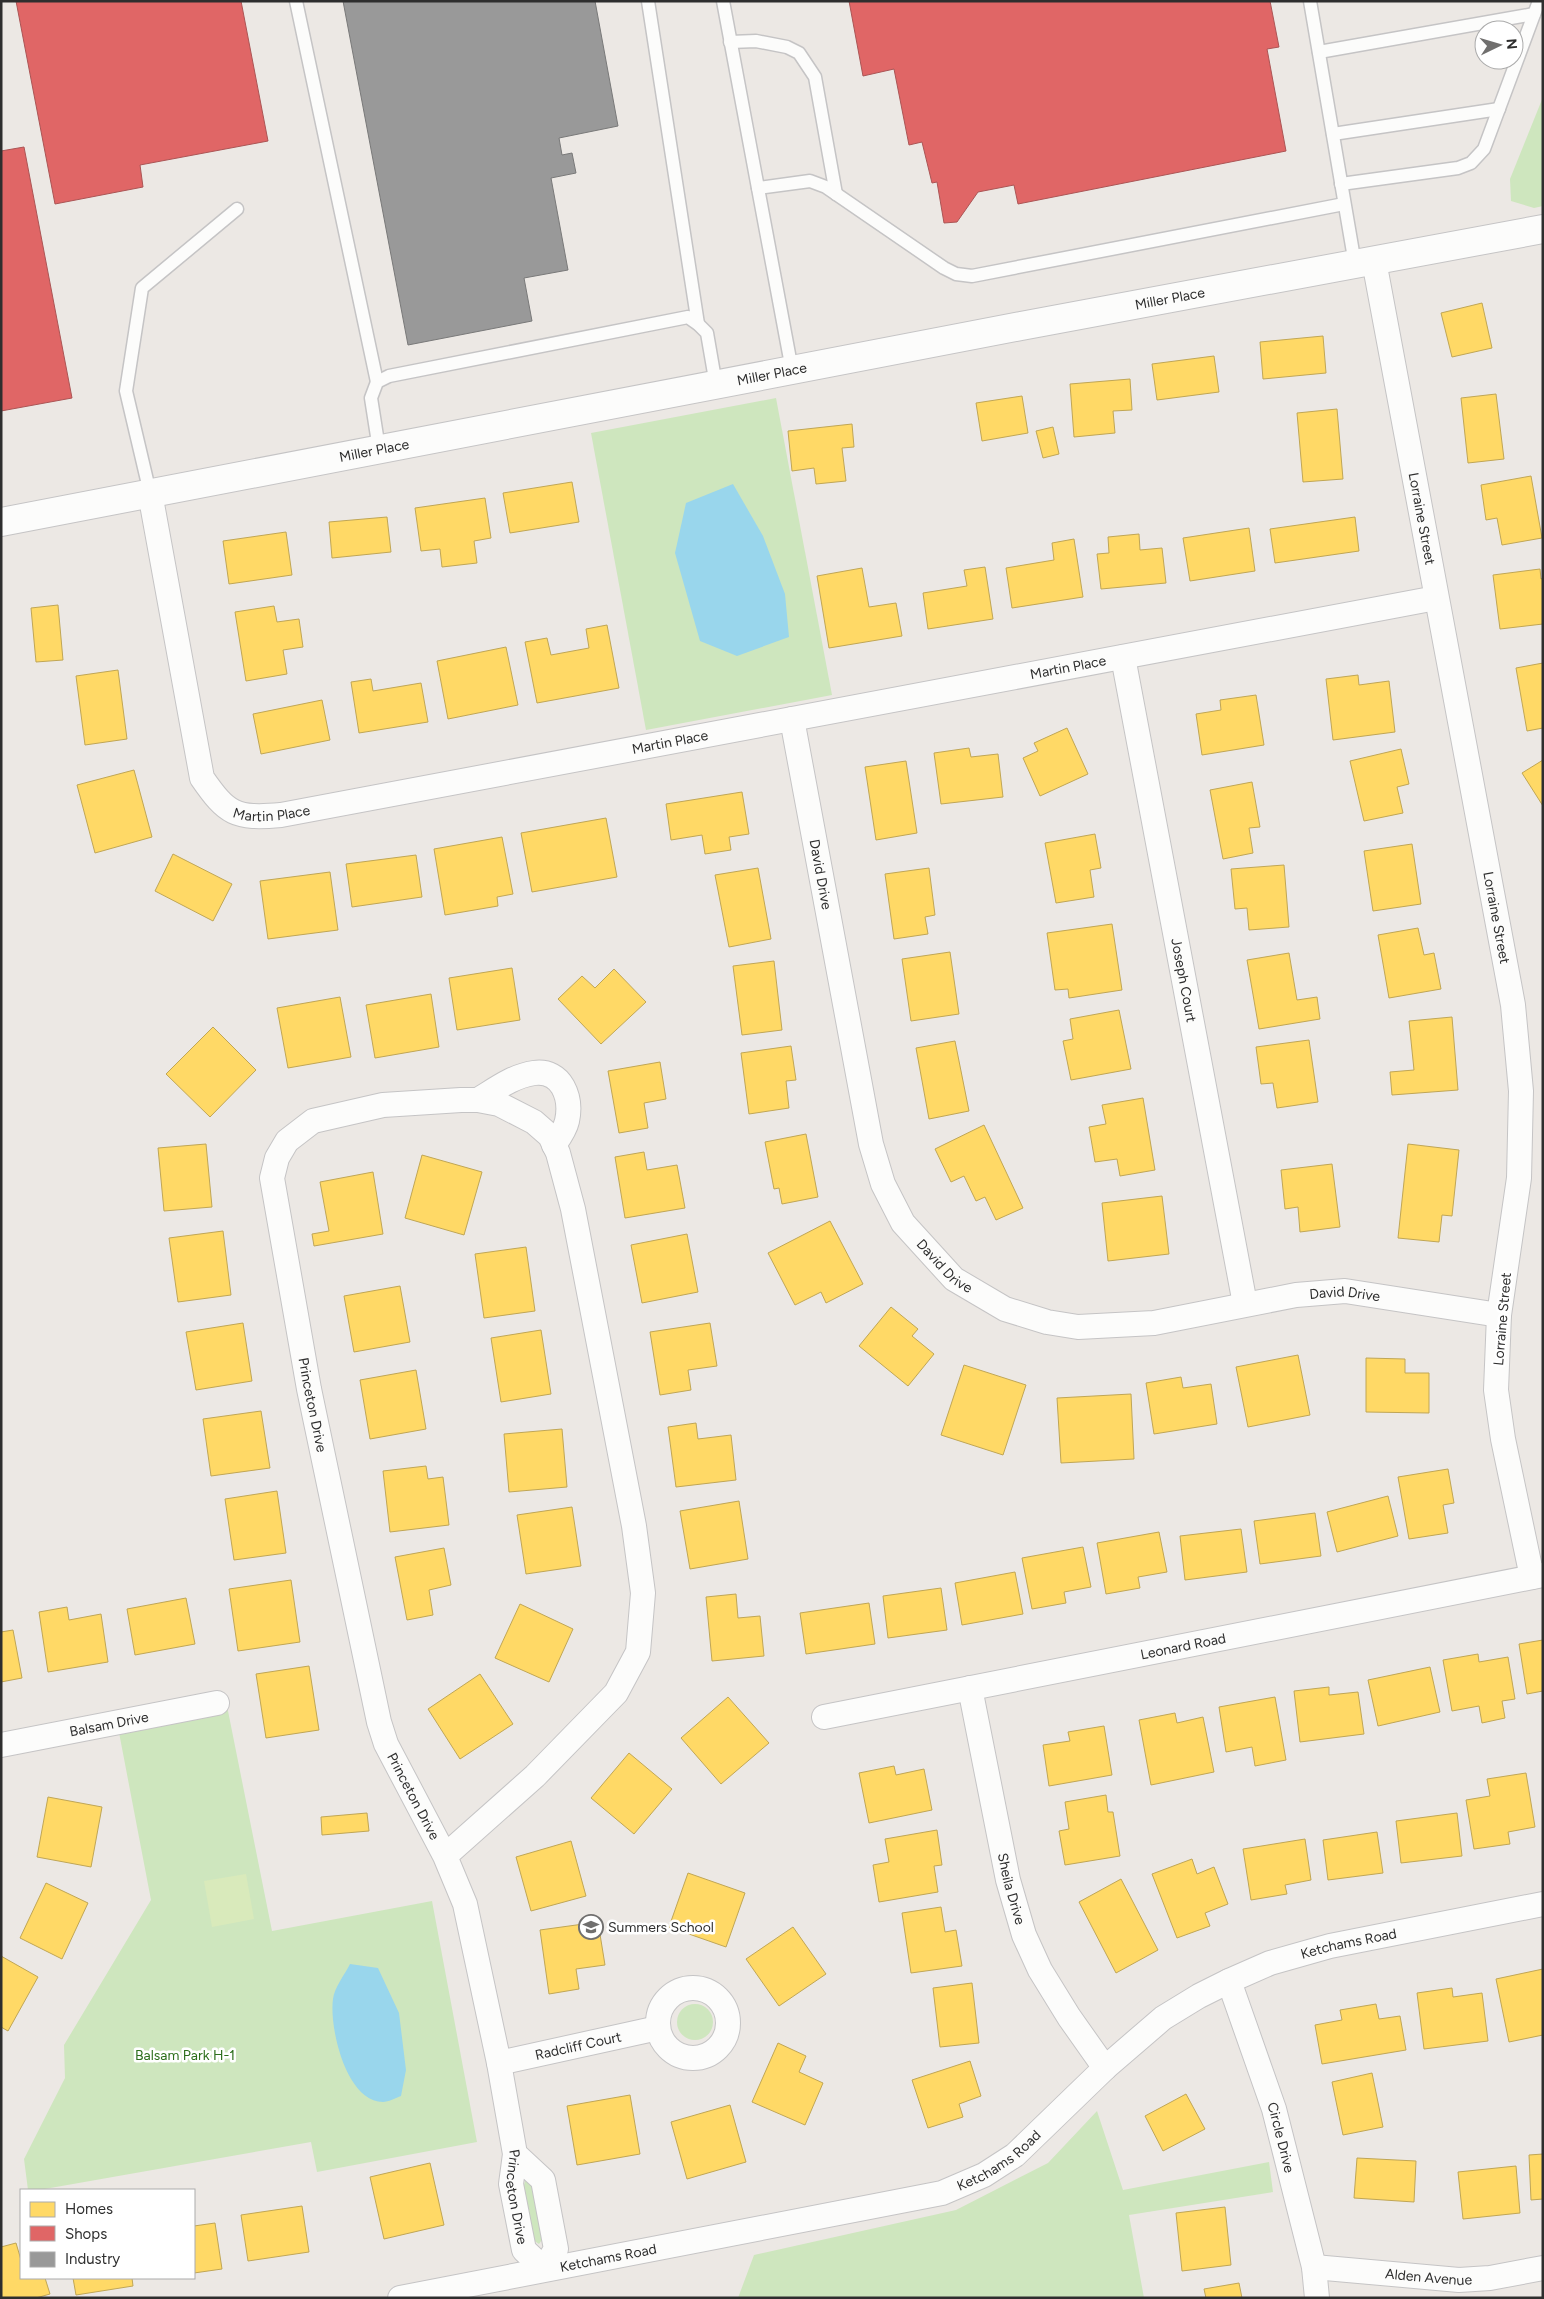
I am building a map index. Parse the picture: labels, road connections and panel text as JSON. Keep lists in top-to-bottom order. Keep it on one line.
{"streets":{"street":["Miller Place","Lorraine Street","Martin Place","David Drive","Joseph Court","Princeton Drive","Leonard Road","Balsam Drive","Sheila Drive","Ketchams Road","Radcliff Court","Circle Drive","Alden Avenue"]},"crossings":[["Miller Place","Lorraine Street"],["Miller Place","Martin Place"],["Lorraine Street","Martin Place"],["Lorraine Street","David Drive"],["Lorraine Street","Leonard Road"],["Martin Place","David Drive"],["Martin Place","Joseph Court"],["David Drive","Joseph Court"],["Princeton Drive","Ketchams Road"],["Princeton Drive","Radcliff Court"],["Leonard Road","Sheila Drive"],["Sheila Drive","Ketchams Road"],["Ketchams Road","Circle Drive"],["Circle Drive","Alden Avenue"]],"parks":["Balsam Park H-1"],"places":{"school or university":["Summers School"]},"legend":["Homes","Shops","Industry"],"north":"right"}
